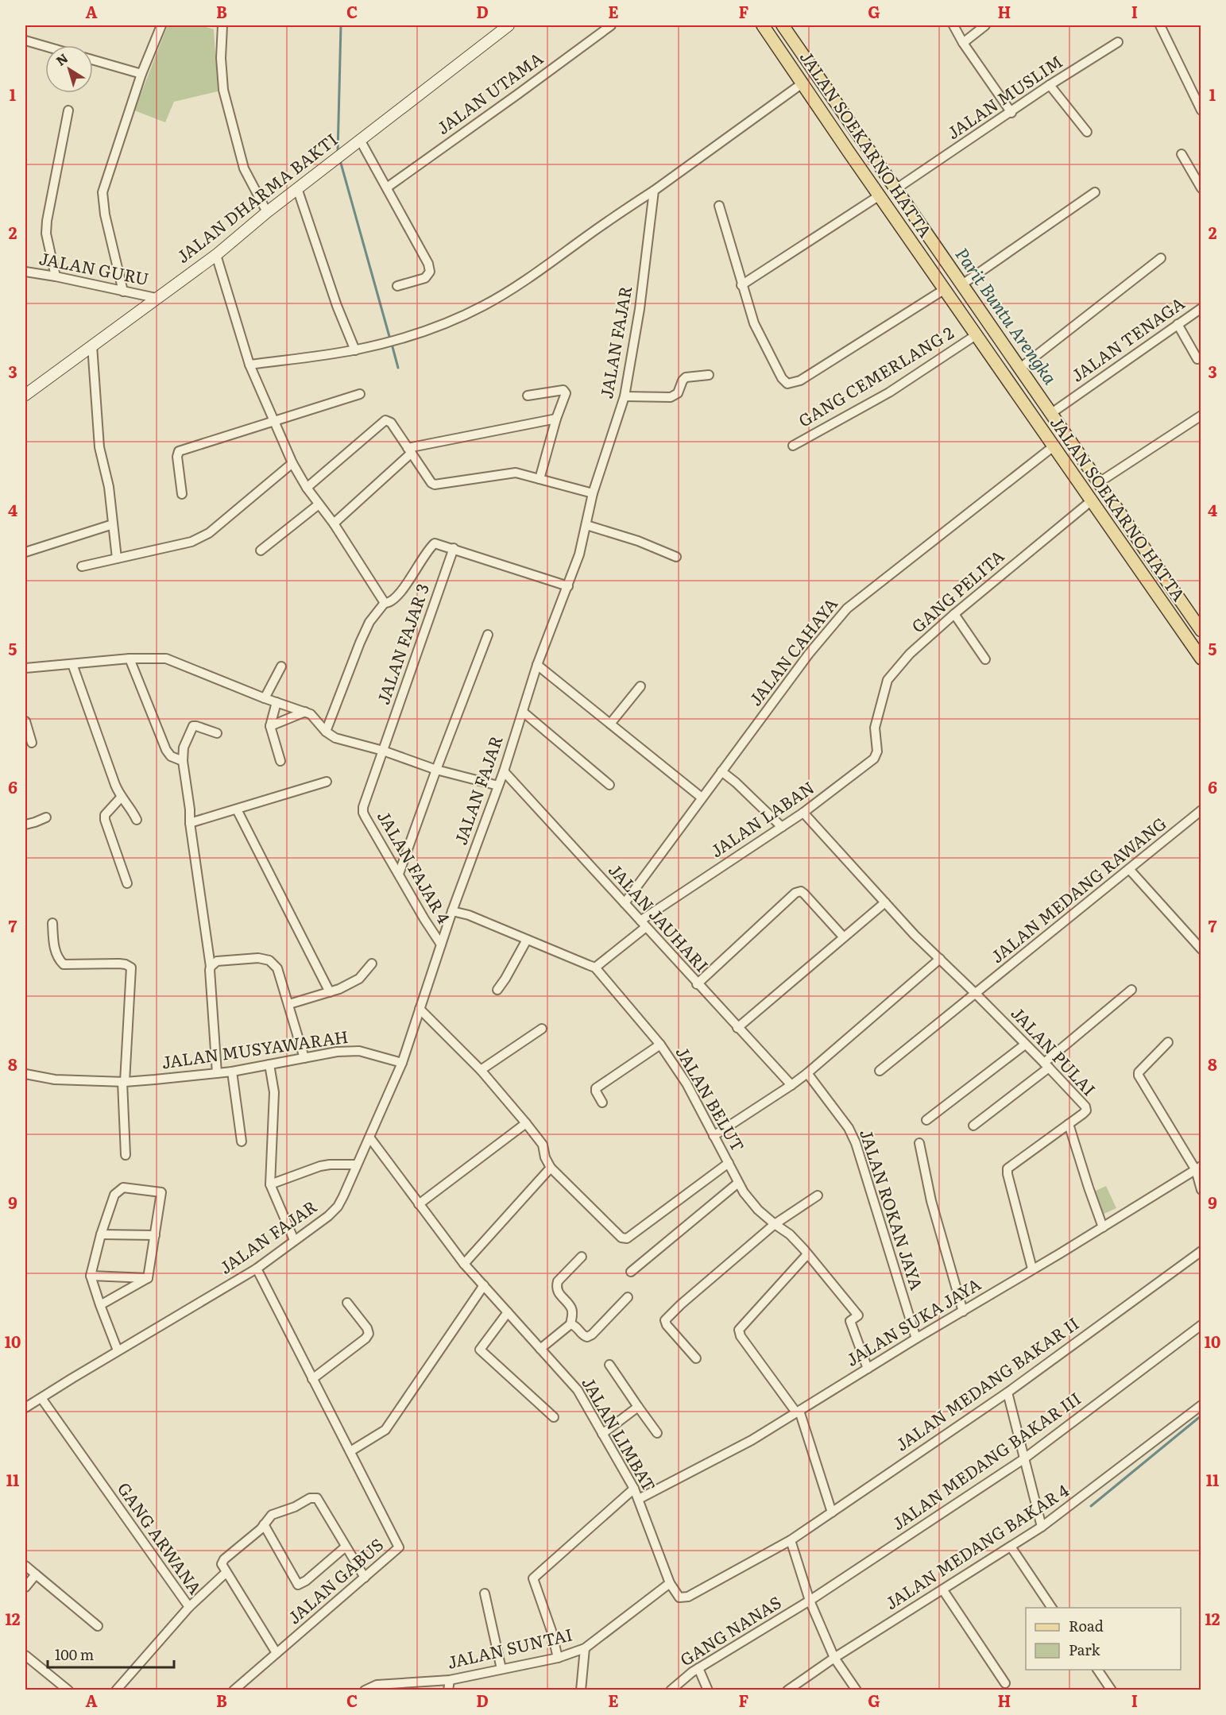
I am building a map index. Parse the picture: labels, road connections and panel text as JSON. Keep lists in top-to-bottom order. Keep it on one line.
{"streets":{"main road":["JALAN SOEKARNO HATTA","JALAN DHARMA BAKTI"],"street":["JALAN UTAMA","JALAN MUSLIM","JALAN GURU","JALAN TENAGA","JALAN FAJAR","GANG CEMERLANG 2","GANG PELITA","JALAN FAJAR 3","JALAN CAHAYA","JALAN LABAN","JALAN FAJAR 4","JALAN MEDANG RAWANG","JALAN JAUHARI","JALAN MUSYAWARAH","JALAN PULAI","JALAN BELUT","JALAN ROKAN JAYA","JALAN SUKA JAYA","JALAN MEDANG BAKAR II","JALAN LIMBAT","JALAN MEDANG BAKAR III","GANG ARWANA","JALAN MEDANG BAKAR 4","JALAN GABUS","GANG NANAS","JALAN SUNTAI"]},"crossings":[["JALAN MUSLIM","JALAN SOEKARNO HATTA"],["JALAN SOEKARNO HATTA","JALAN TENAGA"],["JALAN SOEKARNO HATTA","GANG CEMERLANG 2"],["JALAN SOEKARNO HATTA","GANG PELITA"],["JALAN SOEKARNO HATTA","JALAN CAHAYA"],["JALAN DHARMA BAKTI","JALAN GURU"],["JALAN FAJAR","JALAN FAJAR 4"],["JALAN FAJAR","JALAN JAUHARI"],["JALAN FAJAR","JALAN MUSYAWARAH"],["JALAN FAJAR","JALAN BELUT"],["JALAN FAJAR","JALAN LIMBAT"],["JALAN FAJAR","GANG ARWANA"],["JALAN FAJAR","JALAN GABUS"],["GANG PELITA","JALAN LABAN"],["JALAN FAJAR 3","JALAN FAJAR 4"],["JALAN CAHAYA","JALAN JAUHARI"],["JALAN LABAN","JALAN JAUHARI"],["JALAN LABAN","JALAN PULAI"],["JALAN LABAN","JALAN BELUT"],["JALAN MEDANG RAWANG","JALAN PULAI"],["JALAN PULAI","JALAN SUKA JAYA"],["JALAN BELUT","JALAN SUKA JAYA"],["JALAN ROKAN JAYA","JALAN SUKA JAYA"],["JALAN SUKA JAYA","JALAN LIMBAT"],["JALAN MEDANG BAKAR II","JALAN LIMBAT"],["JALAN LIMBAT","JALAN SUNTAI"],["JALAN MEDANG BAKAR III","GANG NANAS"]],"water":["Parit Buntu Arengka"],"legend":["Road","Park"],"scale_bar":"100 m","north":"top left","grid":{"columns":["A","B","C","D","E","F","G","H","I"],"rows":["1","2","3","4","5","6","7","8","9","10","11","12"]}}
